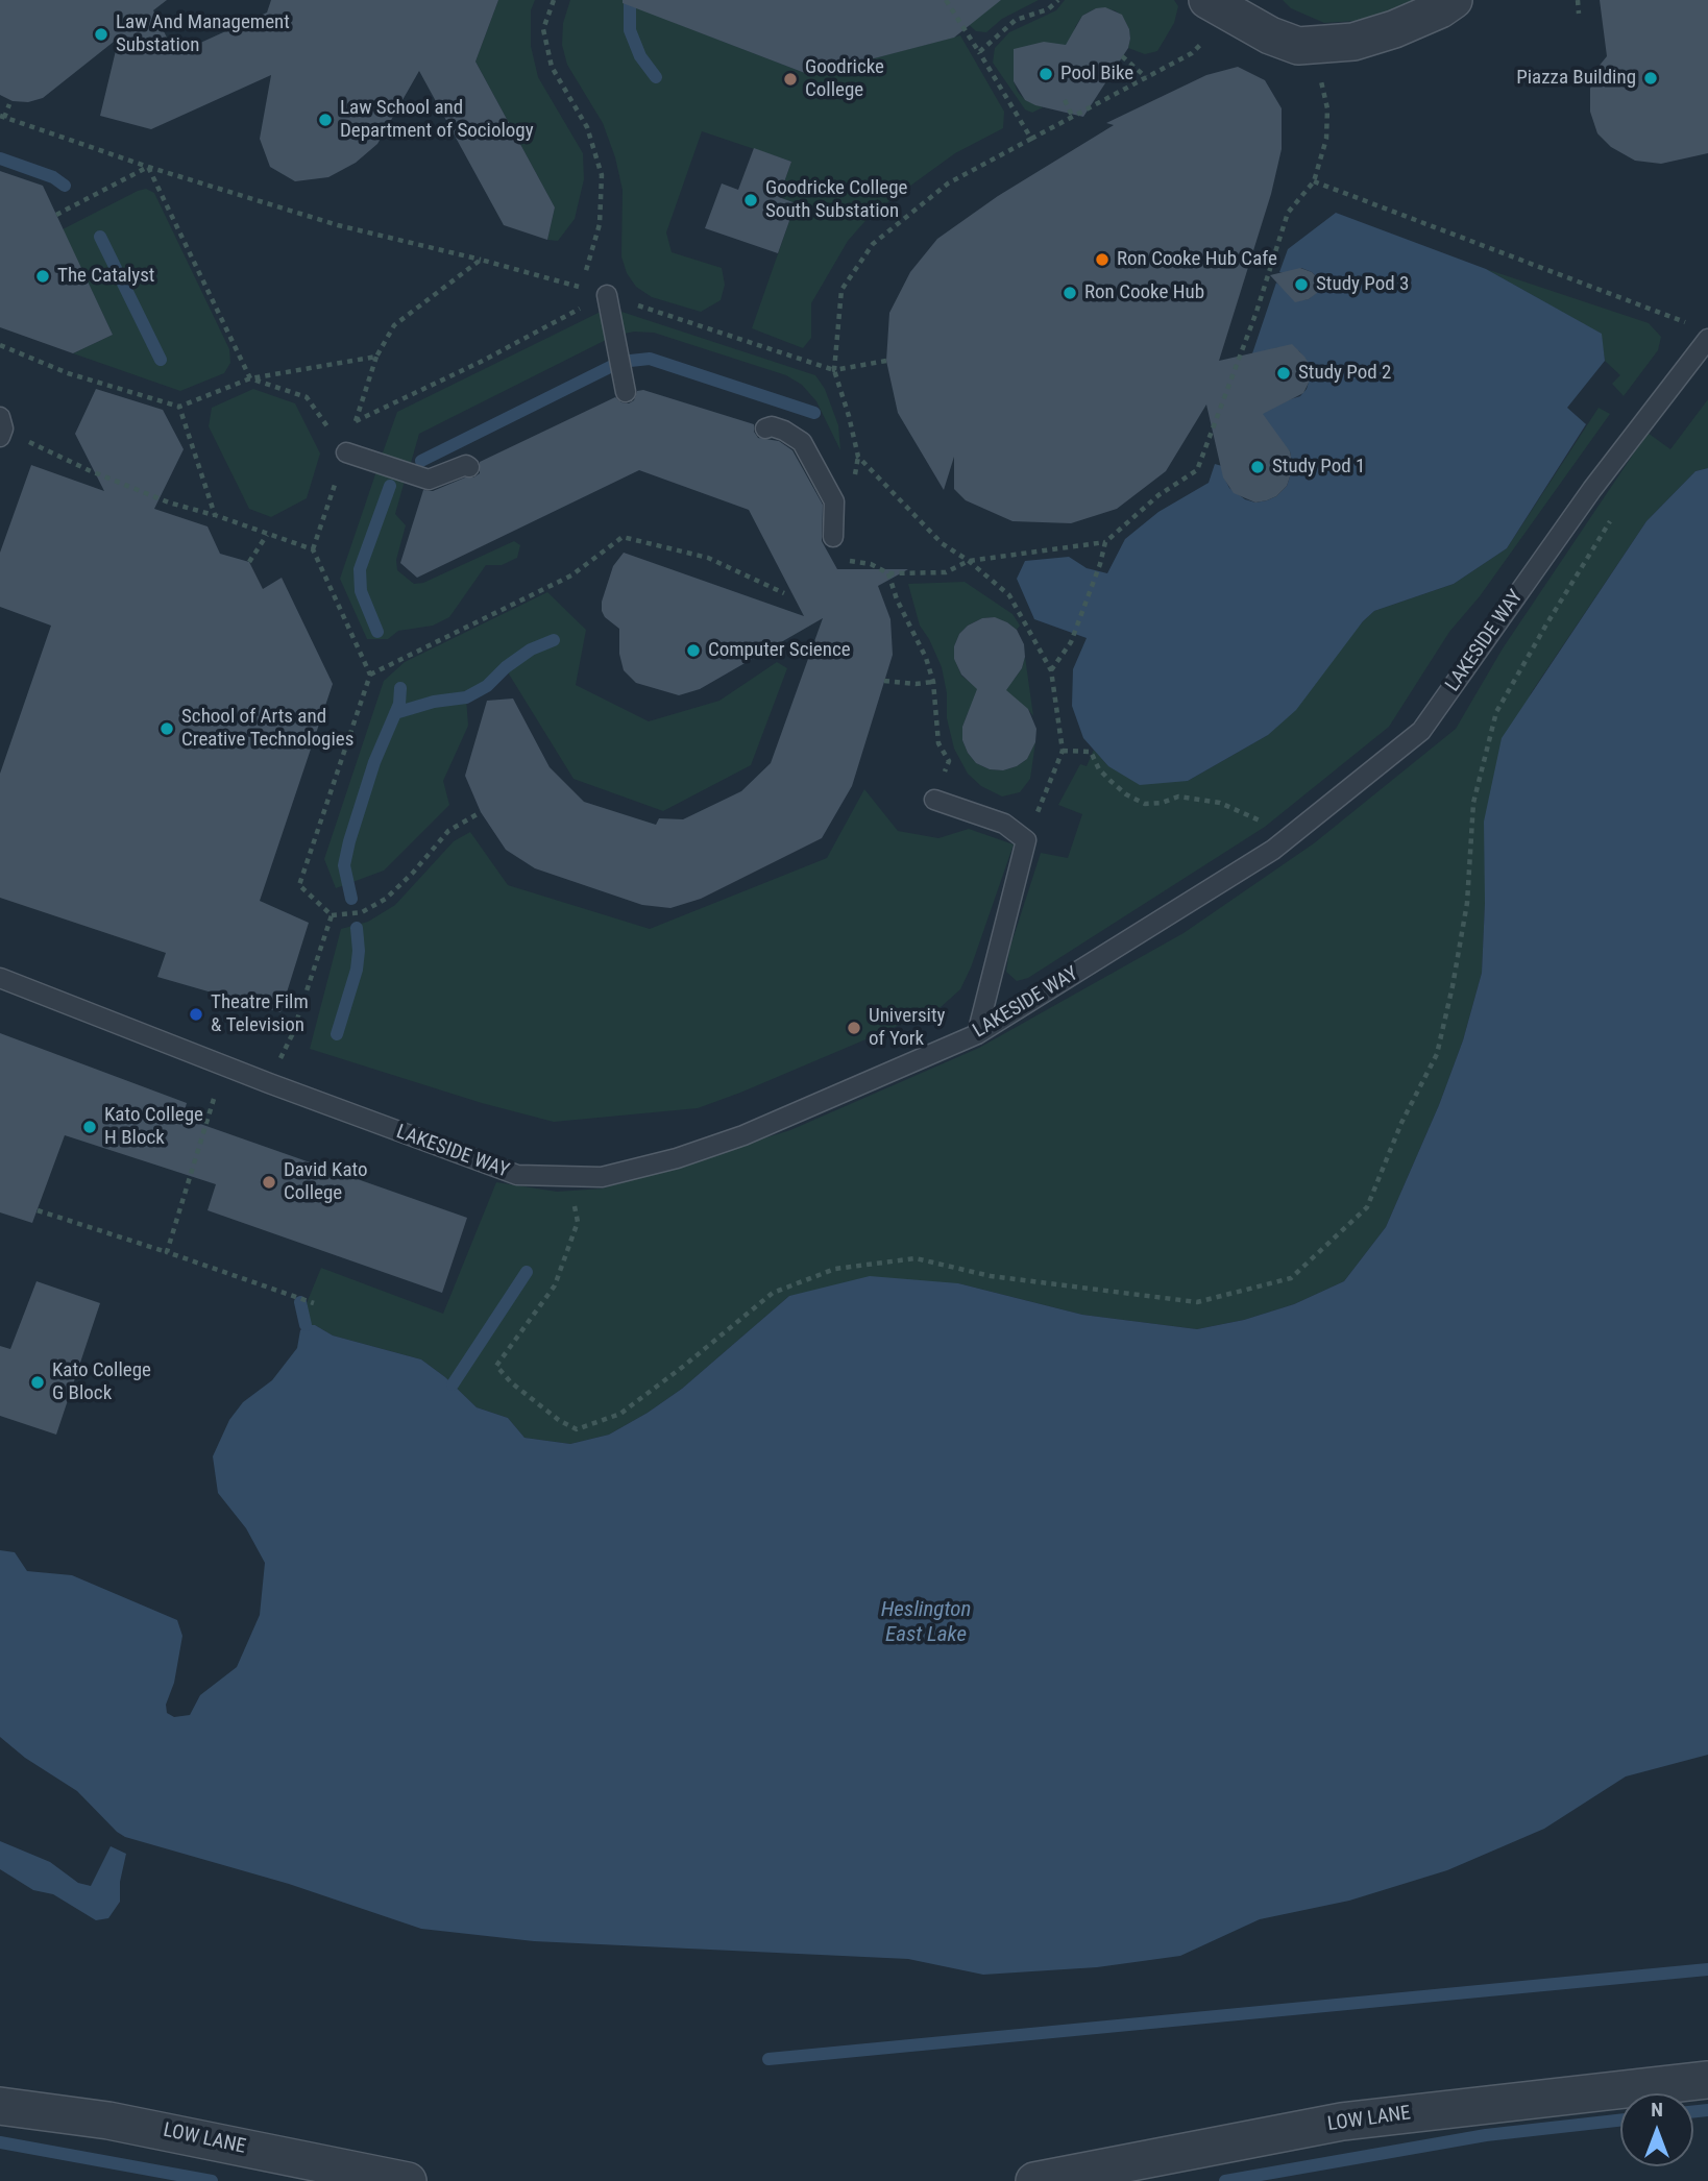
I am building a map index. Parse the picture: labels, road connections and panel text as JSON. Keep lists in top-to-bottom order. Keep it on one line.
{"streets":{"street":["LOW LANE"],"lane":["LAKESIDE WAY"]},"water":["Heslington East Lake"],"places":["Law And Management Substation","Pool Bike","Piazza Building","Goodricke College","Law School and Department of Sociology","Goodricke College South Substation","Ron Cooke Hub Cafe","The Catalyst","Study Pod 3","Ron Cooke Hub","Study Pod 2","Study Pod 1","Computer Science","School of Arts and Creative Technologies","Theatre Film & Television","University of York","Kato College H Block","David Kato College","Kato College G Block"],"north":"top"}
